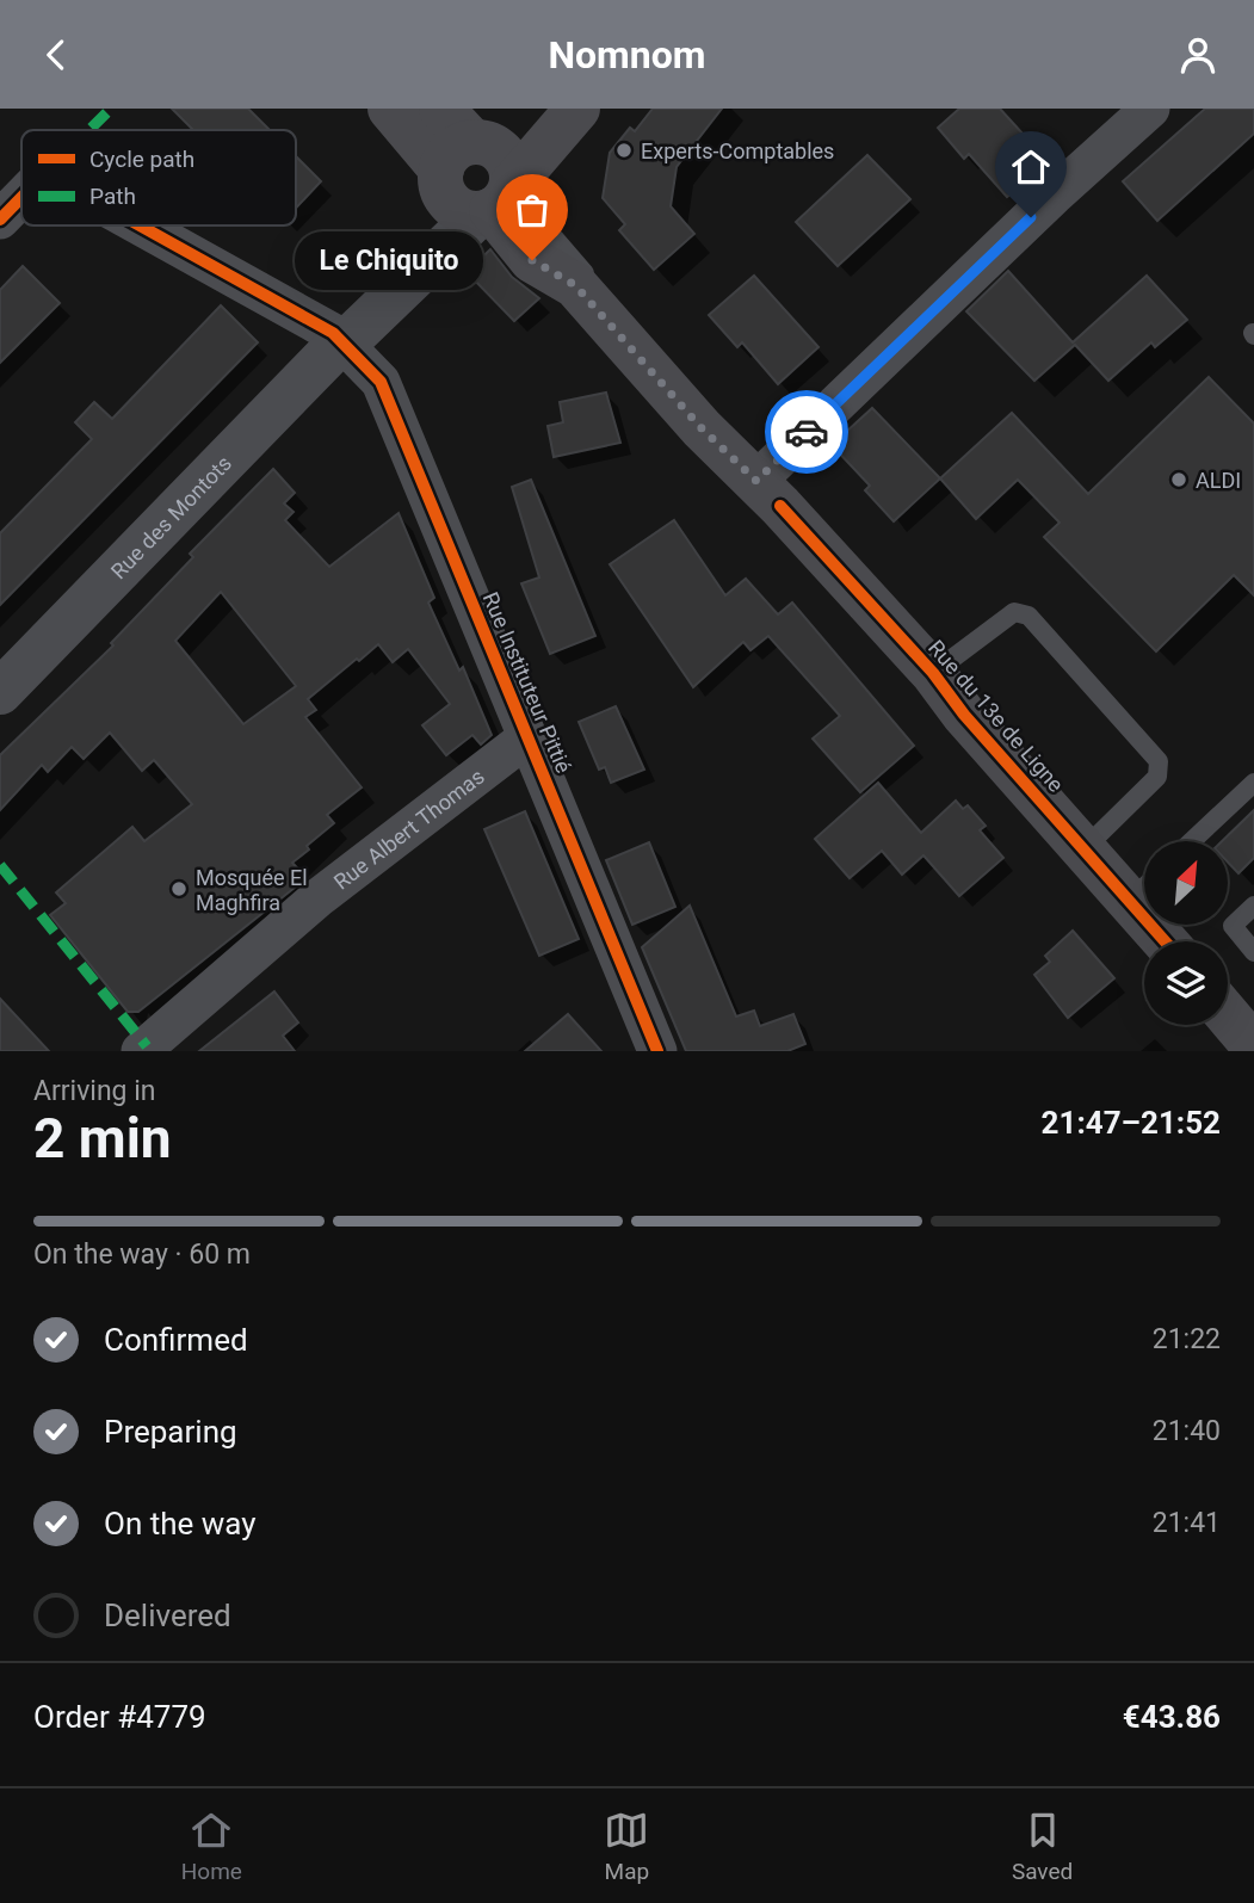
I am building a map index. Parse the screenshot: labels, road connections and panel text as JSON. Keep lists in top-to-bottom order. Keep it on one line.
{"streets":{"main road":["Rue du 13e de Ligne"],"street":["Rue des Montots","Rue Instituteur Pittié","Rue Albert Thomas"]},"crossings":[["Rue des Montots","Rue Instituteur Pittié"],["Rue des Montots","Rue du 13e de Ligne"],["Rue Instituteur Pittié","Rue Albert Thomas"]],"places":["Experts-Comptables","Le Chiquito","ALDI","Mosquée El Maghfira"],"legend":["Cycle path","Path"],"north":"top right","page":{"header":"Nomnom","bubble":"Le Chiquito","heading":["2 min","Arriving in","21:47–21:52"],"panel":["Order #4779","€43.86"],"bar":"On the way · 60 m","list":[["Confirmed","21:22"],["Preparing","21:40"],["On the way","21:41"],"Delivered"],"tabs":["Home","Map","Saved"]}}
